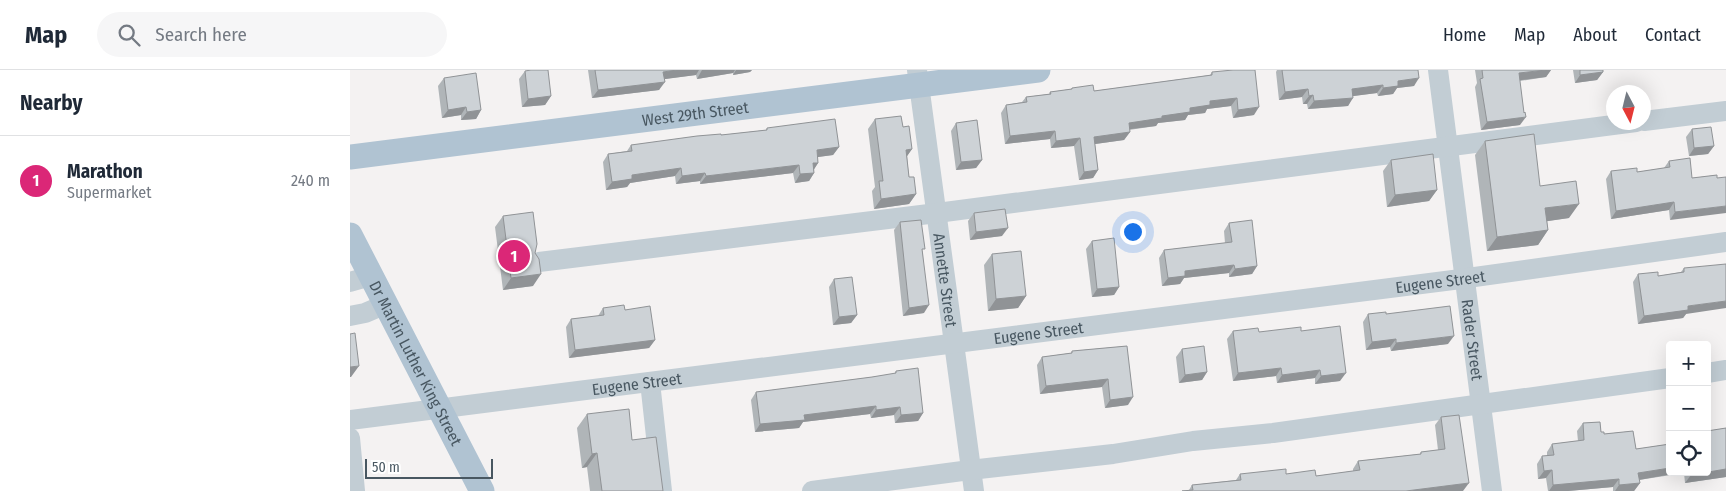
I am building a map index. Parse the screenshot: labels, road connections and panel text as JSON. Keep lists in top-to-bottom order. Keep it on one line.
{"streets":{"main road":["West 29th Street","Dr Martin Luther King Street"],"street":["Annette Street","Eugene Street","Rader Street"]},"crossings":[["West 29th Street","Annette Street"],["Annette Street","Eugene Street"],["Eugene Street","Rader Street"],["Eugene Street","Dr Martin Luther King Street"]],"scale_bar":"50 m","north":"bottom","page":{"header":"Map","search":"Search here","nav":["Home","Map","About","Contact"],"heading":"Nearby","list":[{"mark":"1","name":"Marathon","note":"Supermarket","value":"240 m"}],"pins":"1","map_buttons":["+","−"],"scale":"50 m"}}
